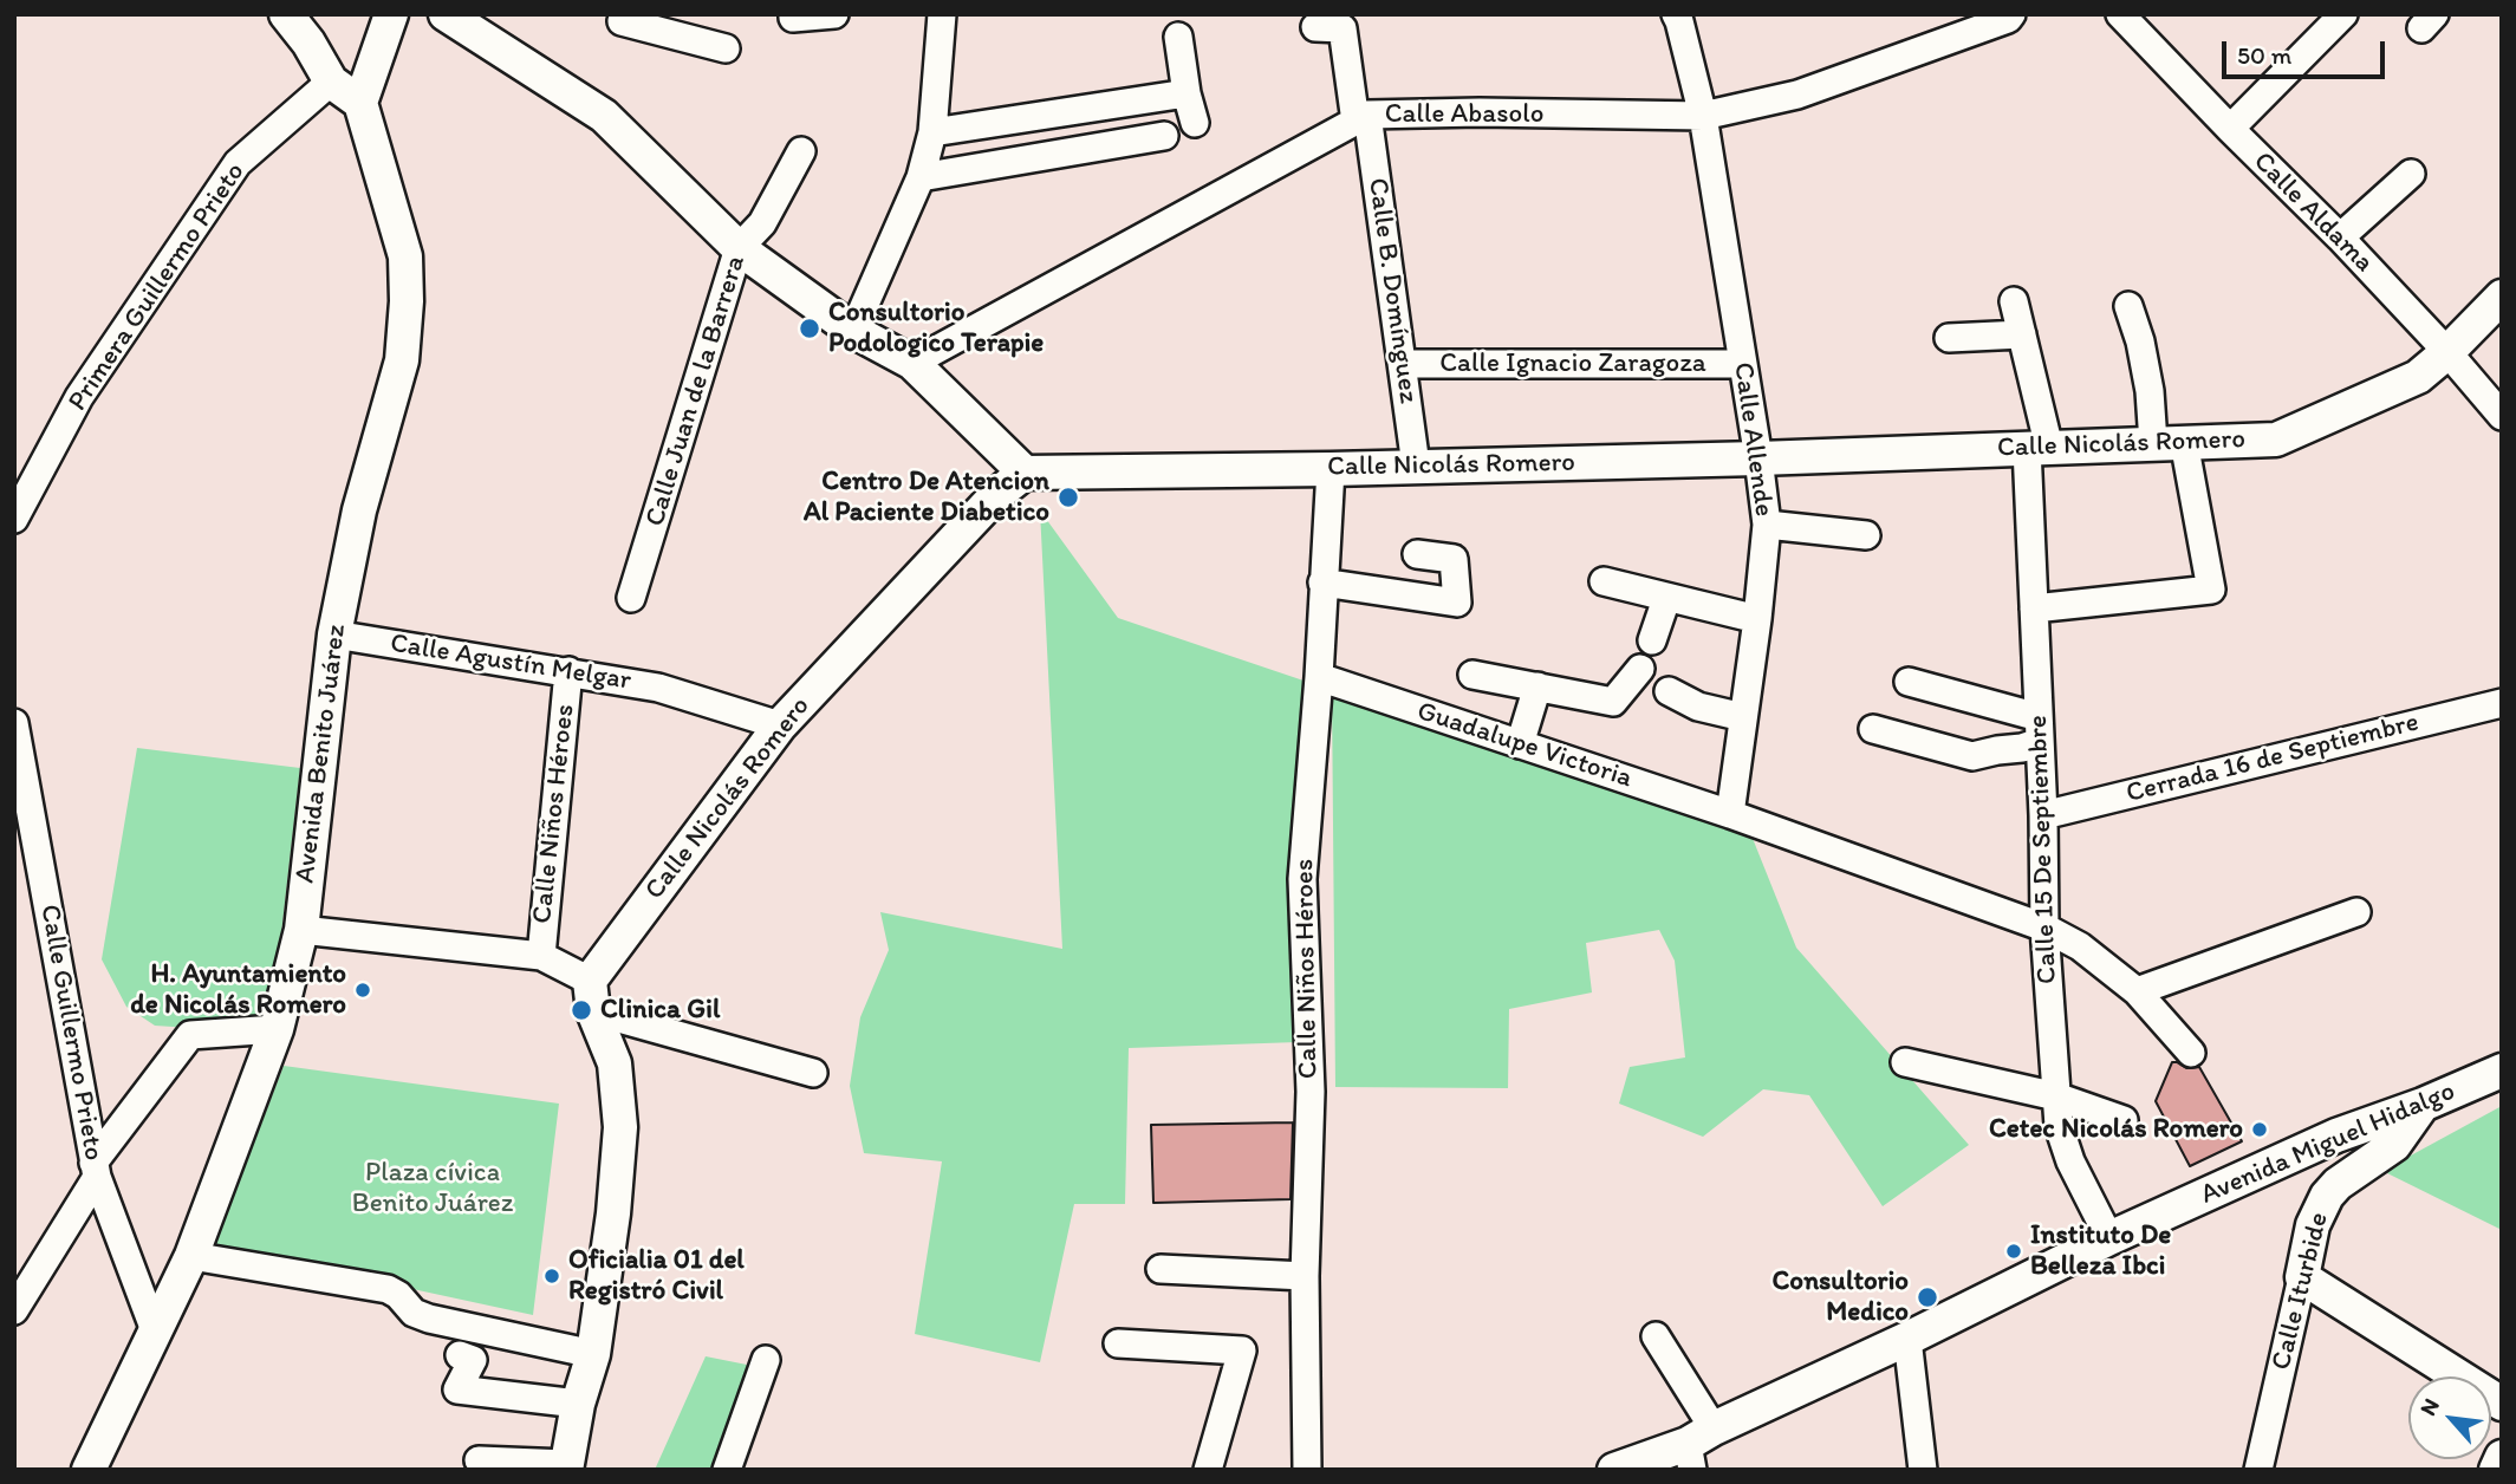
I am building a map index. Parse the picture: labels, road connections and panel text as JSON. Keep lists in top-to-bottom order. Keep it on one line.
{"streets":{"main road":["Calle Nicolás Romero","Avenida Benito Juárez","Avenida Miguel Hidalgo","Calle Iturbide"],"street":["Calle Abasolo","Calle Aldama","Primera Guillermo Prieto","Calle B. Domínguez","Calle Ignacio Zaragoza","Calle Juan de la Barrera","Calle Allende","Calle Agustín Melgar","Guadalupe Victoria","Cerrada 16 de Septiembre","Calle Niños Héroes","Calle 15 De Septiembre","Calle Guillermo Prieto"]},"crossings":[["Calle Abasolo","Calle B. Domínguez"],["Calle Abasolo","Calle Allende"],["Calle Aldama","Calle Nicolás Romero"],["Calle B. Domínguez","Calle Ignacio Zaragoza"],["Calle B. Domínguez","Calle Nicolás Romero"],["Calle Ignacio Zaragoza","Calle Allende"],["Calle Allende","Calle Nicolás Romero"],["Calle Allende","Guadalupe Victoria"],["Calle Nicolás Romero","Calle Agustín Melgar"],["Calle Nicolás Romero","Calle Niños Héroes"],["Calle Nicolás Romero","Calle 15 De Septiembre"],["Calle Agustín Melgar","Avenida Benito Juárez"],["Calle Agustín Melgar","Calle Niños Héroes"],["Guadalupe Victoria","Calle Niños Héroes"],["Guadalupe Victoria","Calle 15 De Septiembre"],["Avenida Benito Juárez","Calle Guillermo Prieto"],["Cerrada 16 de Septiembre","Calle 15 De Septiembre"],["Calle 15 De Septiembre","Avenida Miguel Hidalgo"],["Avenida Miguel Hidalgo","Calle Iturbide"]],"parks":["Plaza cívica Benito Juárez"],"places":["Consultorio Podologico Terapie","Centro De Atencion Al Paciente Diabetico","H. Ayuntamiento de Nicolás Romero","Clinica Gil","Cetec Nicolás Romero","Instituto De Belleza Ibci","Oficialia 01 del Registró Civil","Consultorio Medico"],"scale_bar":"50 m","north":"top left"}
